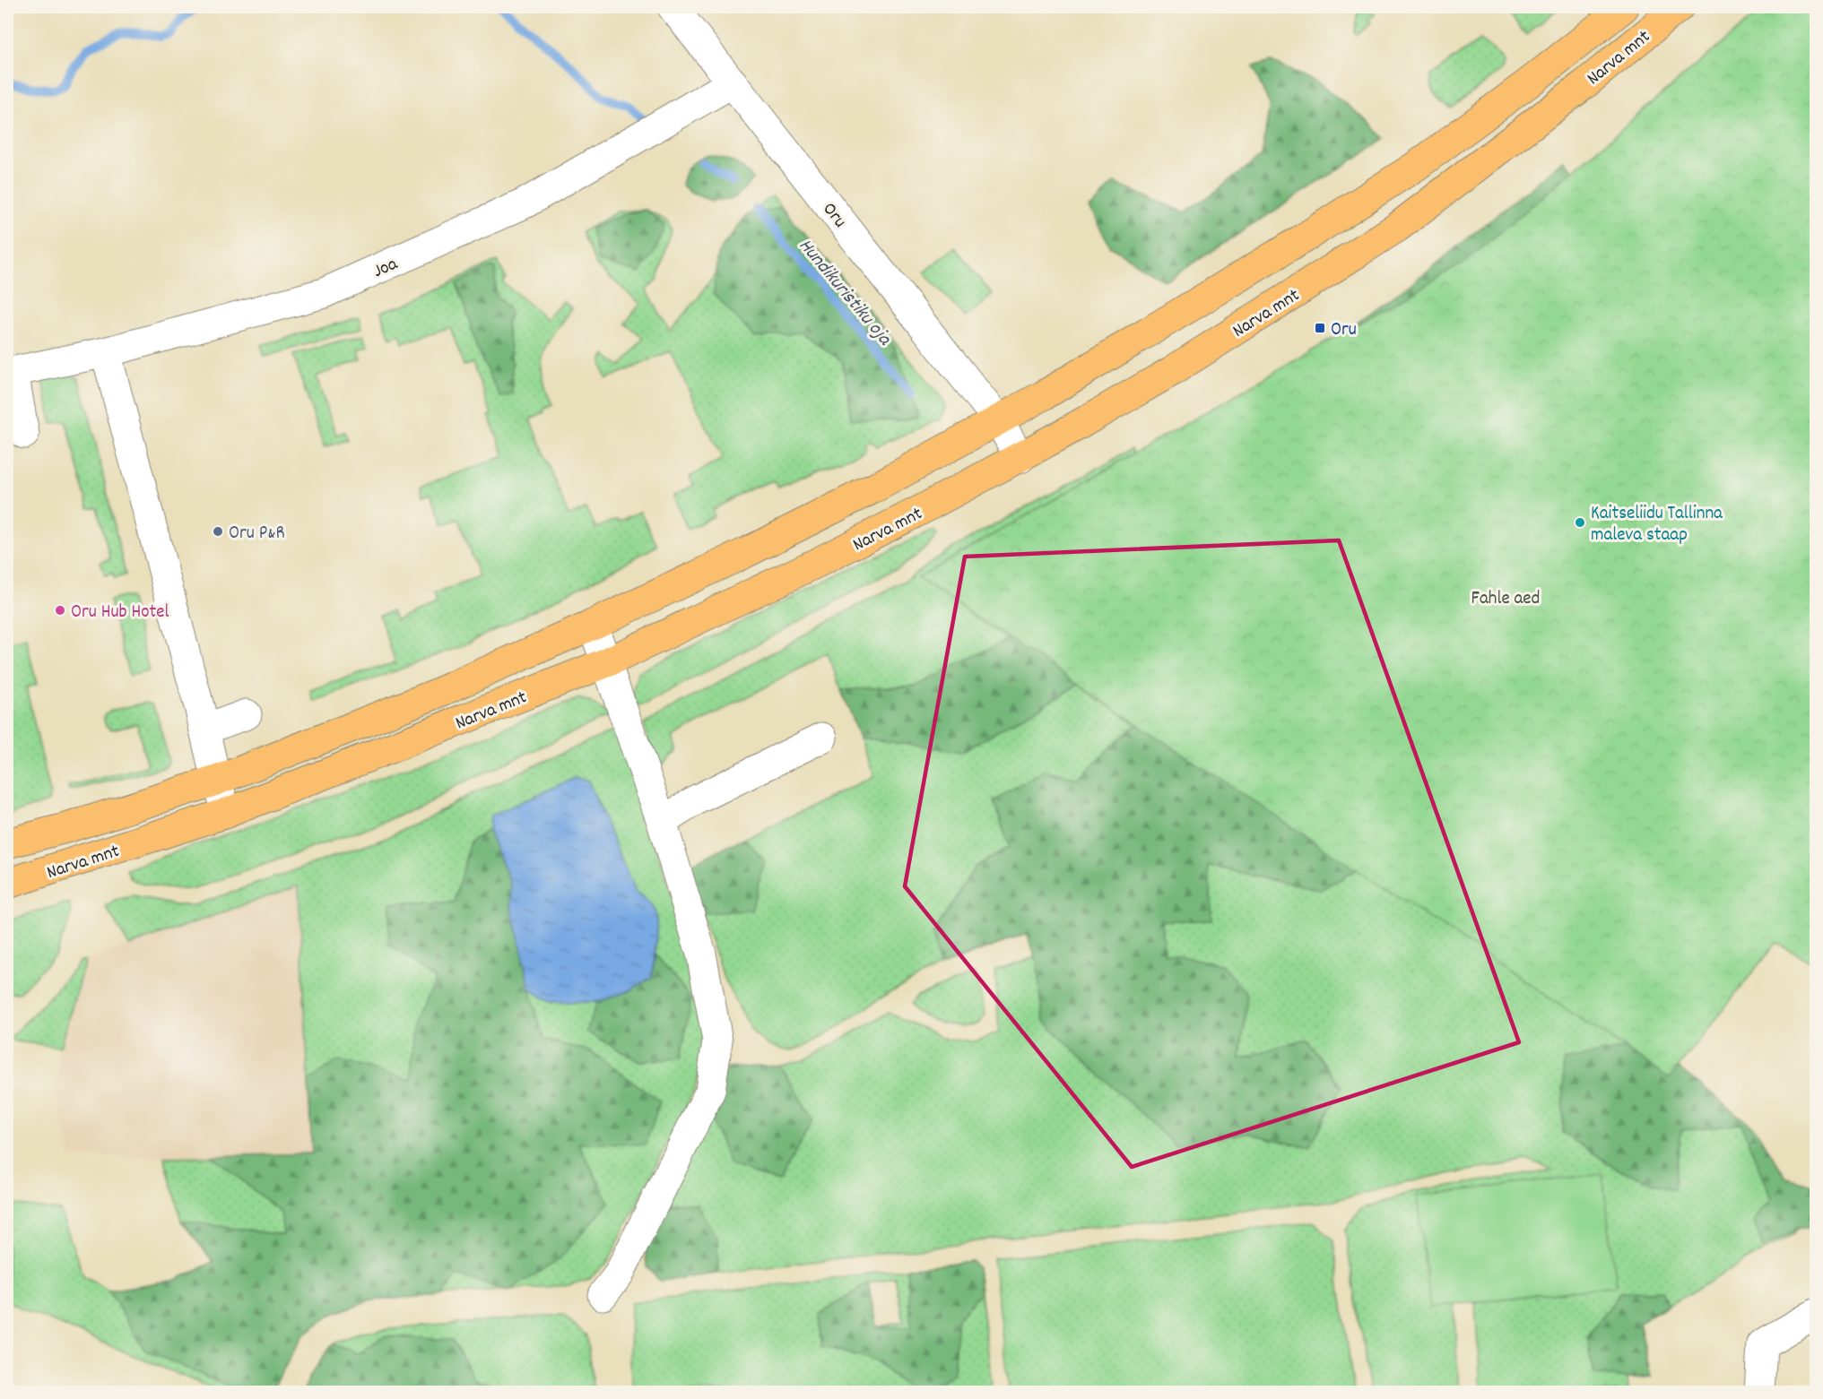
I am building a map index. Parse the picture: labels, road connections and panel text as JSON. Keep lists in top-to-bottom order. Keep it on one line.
{"streets":{"main road":["Narva mnt"],"street":["Oru","Joa"]},"crossings":[["Narva mnt","Oru"],["Oru","Joa"]],"water":["Hundikuristiku oja"],"parks":["Fahle aed"],"places":{"transit":["Oru"],"other":["Kaitseliidu Tallinna maleva staap","Oru P&R","Oru Hub Hotel"]}}
